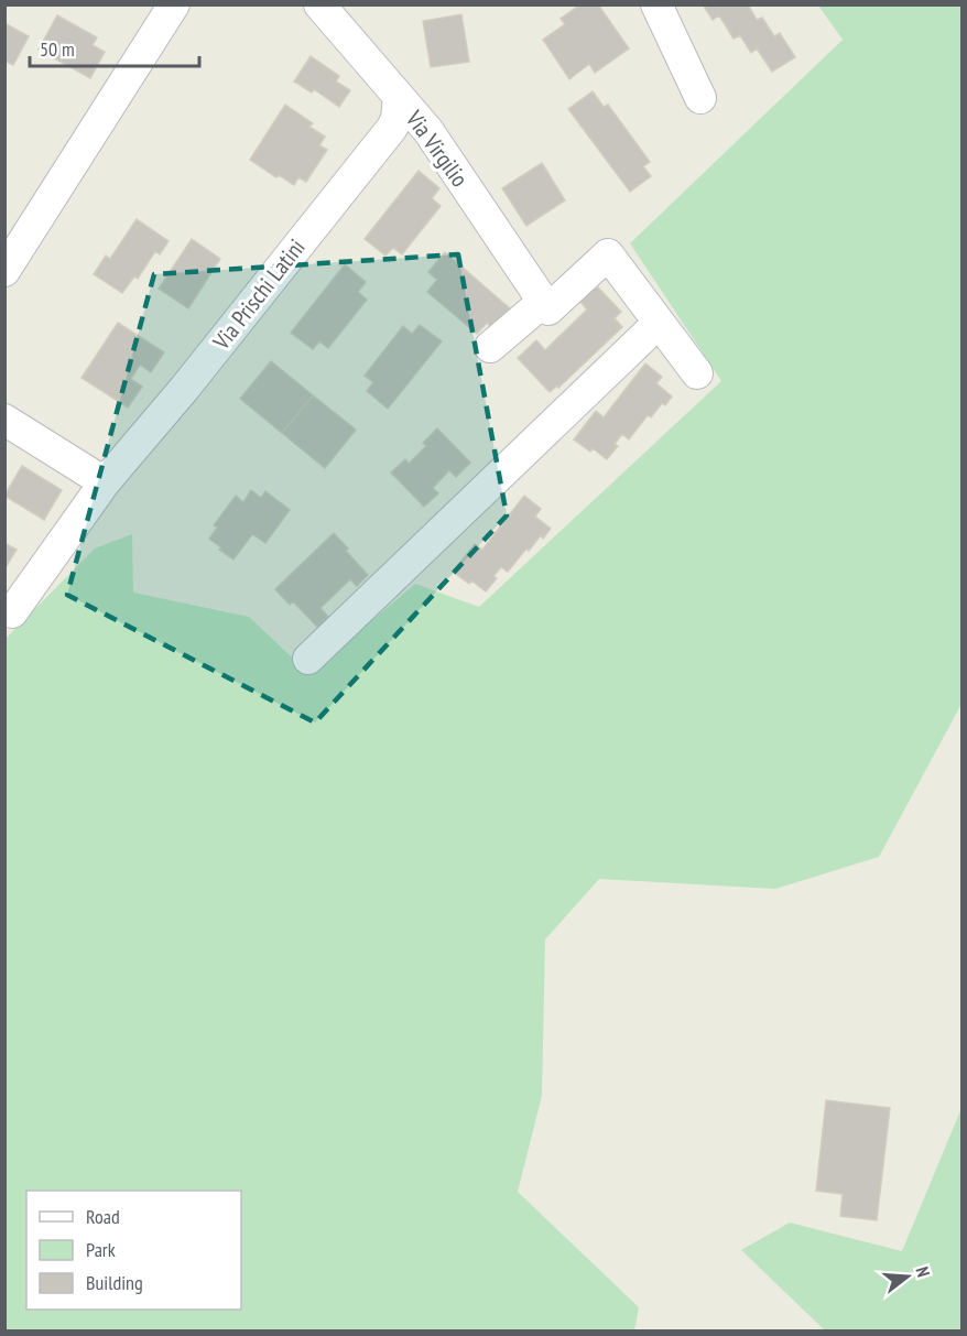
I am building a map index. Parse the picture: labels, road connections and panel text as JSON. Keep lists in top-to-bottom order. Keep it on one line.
{"streets":{"street":["Via Virgilio","Via Prischi Latini"]},"crossings":[["Via Virgilio","Via Prischi Latini"]],"legend":["Road","Park","Building"],"scale_bar":"50 m","north":"right"}
